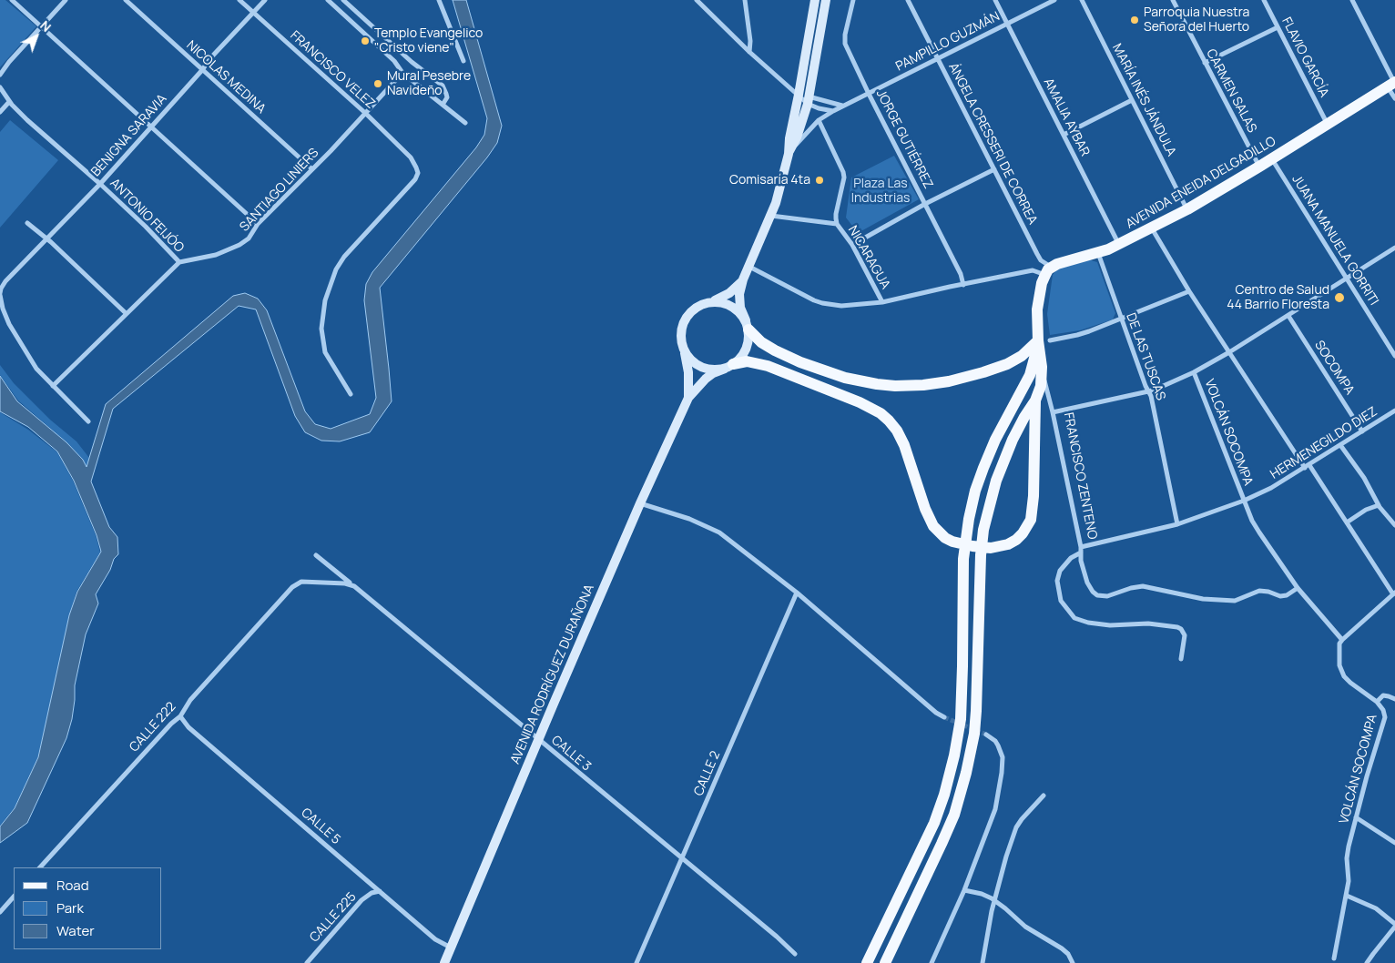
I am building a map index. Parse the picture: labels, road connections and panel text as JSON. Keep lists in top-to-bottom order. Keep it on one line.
{"streets":{"main road":["AVENIDA ENEIDA DELGADILLO","AVENIDA RODRÍGUEZ DURAÑONA"],"street":["PAMPILLO GUZMÁN","FLAVIO GARCÍA","FRANCISCO VELEZ","NICOLAS MEDINA","CARMEN SALAS","MARÍA INÉS JÁNDULA","AMALIA AYBAR","BENIGNA SARAVIA","JORGE GUTIÉRREZ","ÁNGELA CRESSERI DE CORREA","SANTIAGO LINIERS","ANTONIO FEIJÓO","JUANA MANUELA GORRITI","NICARAGUA","DE LAS TUSCAS","SOCOMPA","VOLCÁN SOCOMPA","HERMENEGILDO DIEZ","FRANCISCO ZENTENO","CALLE 222","CALLE 3","CALLE 2","CALLE 5","CALLE 225"]},"crossings":[["PAMPILLO GUZMÁN","AMALIA AYBAR"],["PAMPILLO GUZMÁN","JORGE GUTIÉRREZ"],["PAMPILLO GUZMÁN","ÁNGELA CRESSERI DE CORREA"],["PAMPILLO GUZMÁN","NICARAGUA"],["FLAVIO GARCÍA","AVENIDA ENEIDA DELGADILLO"],["FRANCISCO VELEZ","BENIGNA SARAVIA"],["FRANCISCO VELEZ","SANTIAGO LINIERS"],["NICOLAS MEDINA","BENIGNA SARAVIA"],["NICOLAS MEDINA","SANTIAGO LINIERS"],["CARMEN SALAS","AVENIDA ENEIDA DELGADILLO"],["MARÍA INÉS JÁNDULA","AVENIDA ENEIDA DELGADILLO"],["AMALIA AYBAR","AVENIDA ENEIDA DELGADILLO"],["BENIGNA SARAVIA","ANTONIO FEIJÓO"],["JORGE GUTIÉRREZ","AVENIDA ENEIDA DELGADILLO"],["ÁNGELA CRESSERI DE CORREA","AVENIDA ENEIDA DELGADILLO"],["AVENIDA ENEIDA DELGADILLO","JUANA MANUELA GORRITI"],["AVENIDA ENEIDA DELGADILLO","NICARAGUA"],["AVENIDA ENEIDA DELGADILLO","DE LAS TUSCAS"],["SANTIAGO LINIERS","ANTONIO FEIJÓO"],["DE LAS TUSCAS","HERMENEGILDO DIEZ"],["SOCOMPA","HERMENEGILDO DIEZ"],["VOLCÁN SOCOMPA","HERMENEGILDO DIEZ"],["VOLCÁN SOCOMPA","FRANCISCO ZENTENO"],["HERMENEGILDO DIEZ","FRANCISCO ZENTENO"],["AVENIDA RODRÍGUEZ DURAÑONA","CALLE 3"],["AVENIDA RODRÍGUEZ DURAÑONA","CALLE 5"],["CALLE 222","CALLE 3"],["CALLE 222","CALLE 5"],["CALLE 3","CALLE 2"],["CALLE 5","CALLE 225"]],"parks":["Plaza Las Industrias"],"places":["Parroquia Nuestra Señora del Huerto","Templo Evangelico \"Cristo viene\"","Mural Pesebre Navideño","Comisaría 4ta","Centro de Salud 44 Barrio Floresta"],"legend":["Road","Park","Water"],"north":"top right"}
